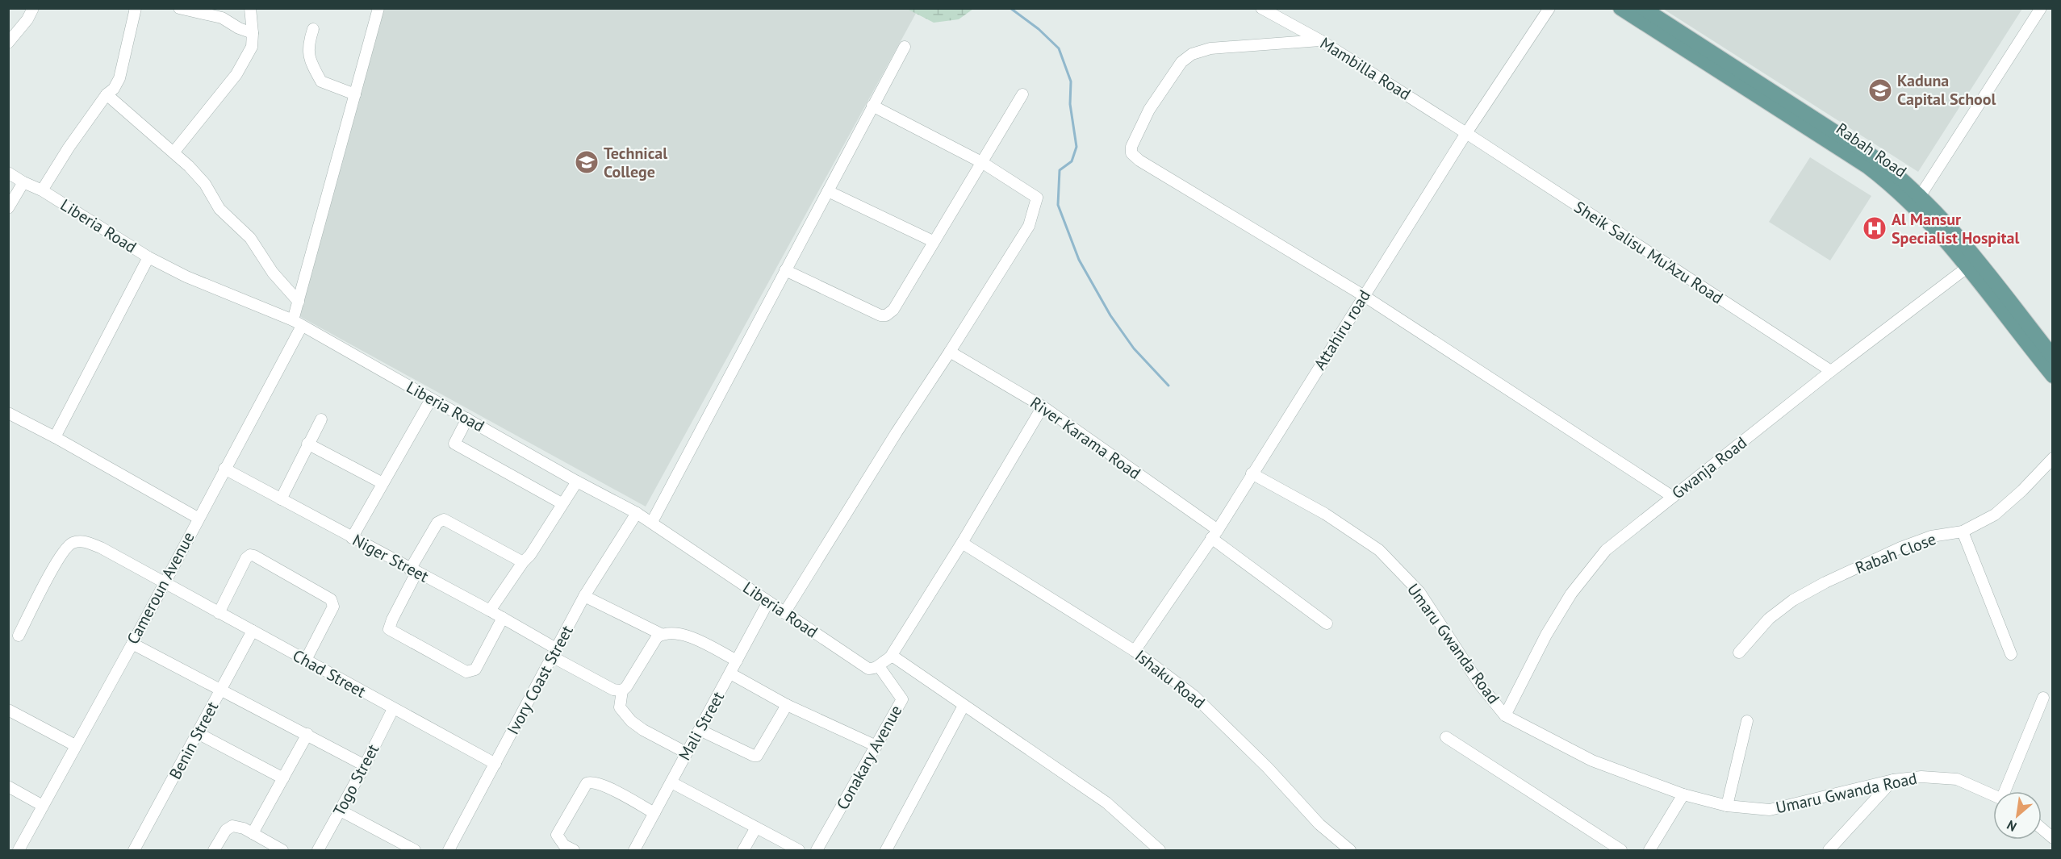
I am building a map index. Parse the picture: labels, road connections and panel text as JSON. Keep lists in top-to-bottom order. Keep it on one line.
{"streets":{"main road":["Rabah Road"],"street":["Mambilla Road","Liberia Road","Sheik Salisu Mu'Azu Road","Attahiru road","River Karama Road","Gwanja Road","Rabah Close","Niger Street","Cameroun Avenue","Umaru Gwanda Road","Chad Street","Ishaku Road","Ivory Coast Street","Mali Street","Benin Street","Conakary Avenue","Togo Street"]},"crossings":[["Mambilla Road","Sheik Salisu Mu'Azu Road"],["Mambilla Road","Attahiru road"],["Rabah Road","Gwanja Road"],["Liberia Road","Cameroun Avenue"],["Liberia Road","Ivory Coast Street"],["Liberia Road","Mali Street"],["Liberia Road","Conakary Avenue"],["Sheik Salisu Mu'Azu Road","Attahiru road"],["Sheik Salisu Mu'Azu Road","Gwanja Road"],["Attahiru road","River Karama Road"],["Attahiru road","Umaru Gwanda Road"],["Attahiru road","Ishaku Road"],["Gwanja Road","Umaru Gwanda Road"],["Niger Street","Cameroun Avenue"],["Niger Street","Ivory Coast Street"],["Cameroun Avenue","Chad Street"],["Chad Street","Ivory Coast Street"],["Chad Street","Benin Street"],["Chad Street","Togo Street"]],"places":{"school or university":["Kaduna Capital School","Technical College"],"hospital":["Al Mansur Specialist Hospital"]},"north":"bottom left"}
